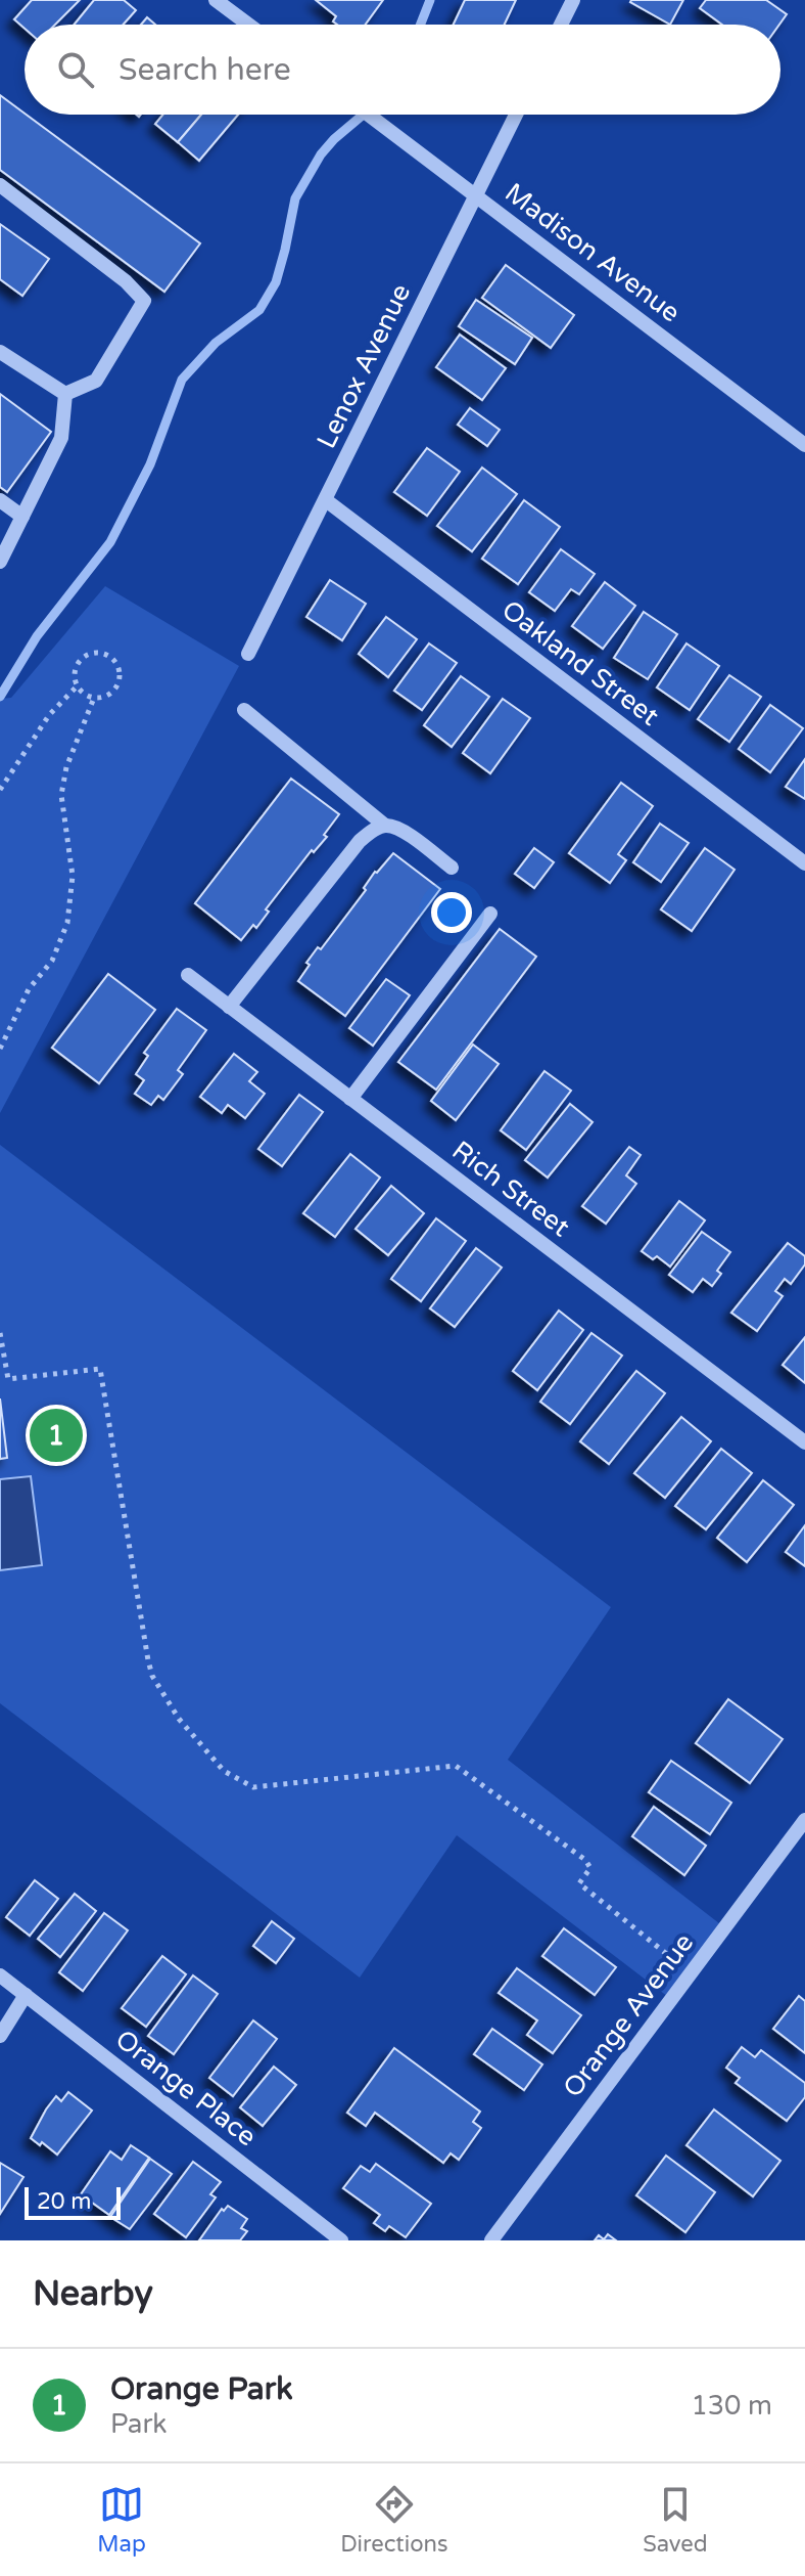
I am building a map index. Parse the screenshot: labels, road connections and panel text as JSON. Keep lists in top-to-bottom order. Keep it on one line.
{"streets":{"street":["Madison Avenue","Lenox Avenue","Oakland Street","Rich Street","Orange Avenue","Orange Place"]},"crossings":[["Madison Avenue","Lenox Avenue"],["Lenox Avenue","Oakland Street"]],"scale_bar":"20 m","page":{"search":"Search here","pins":"1","scale":"20 m","heading":"Nearby","list":[{"mark":"1","name":"Orange Park","note":"Park","value":"130 m"}],"nav":["Map","Directions","Saved"]}}
